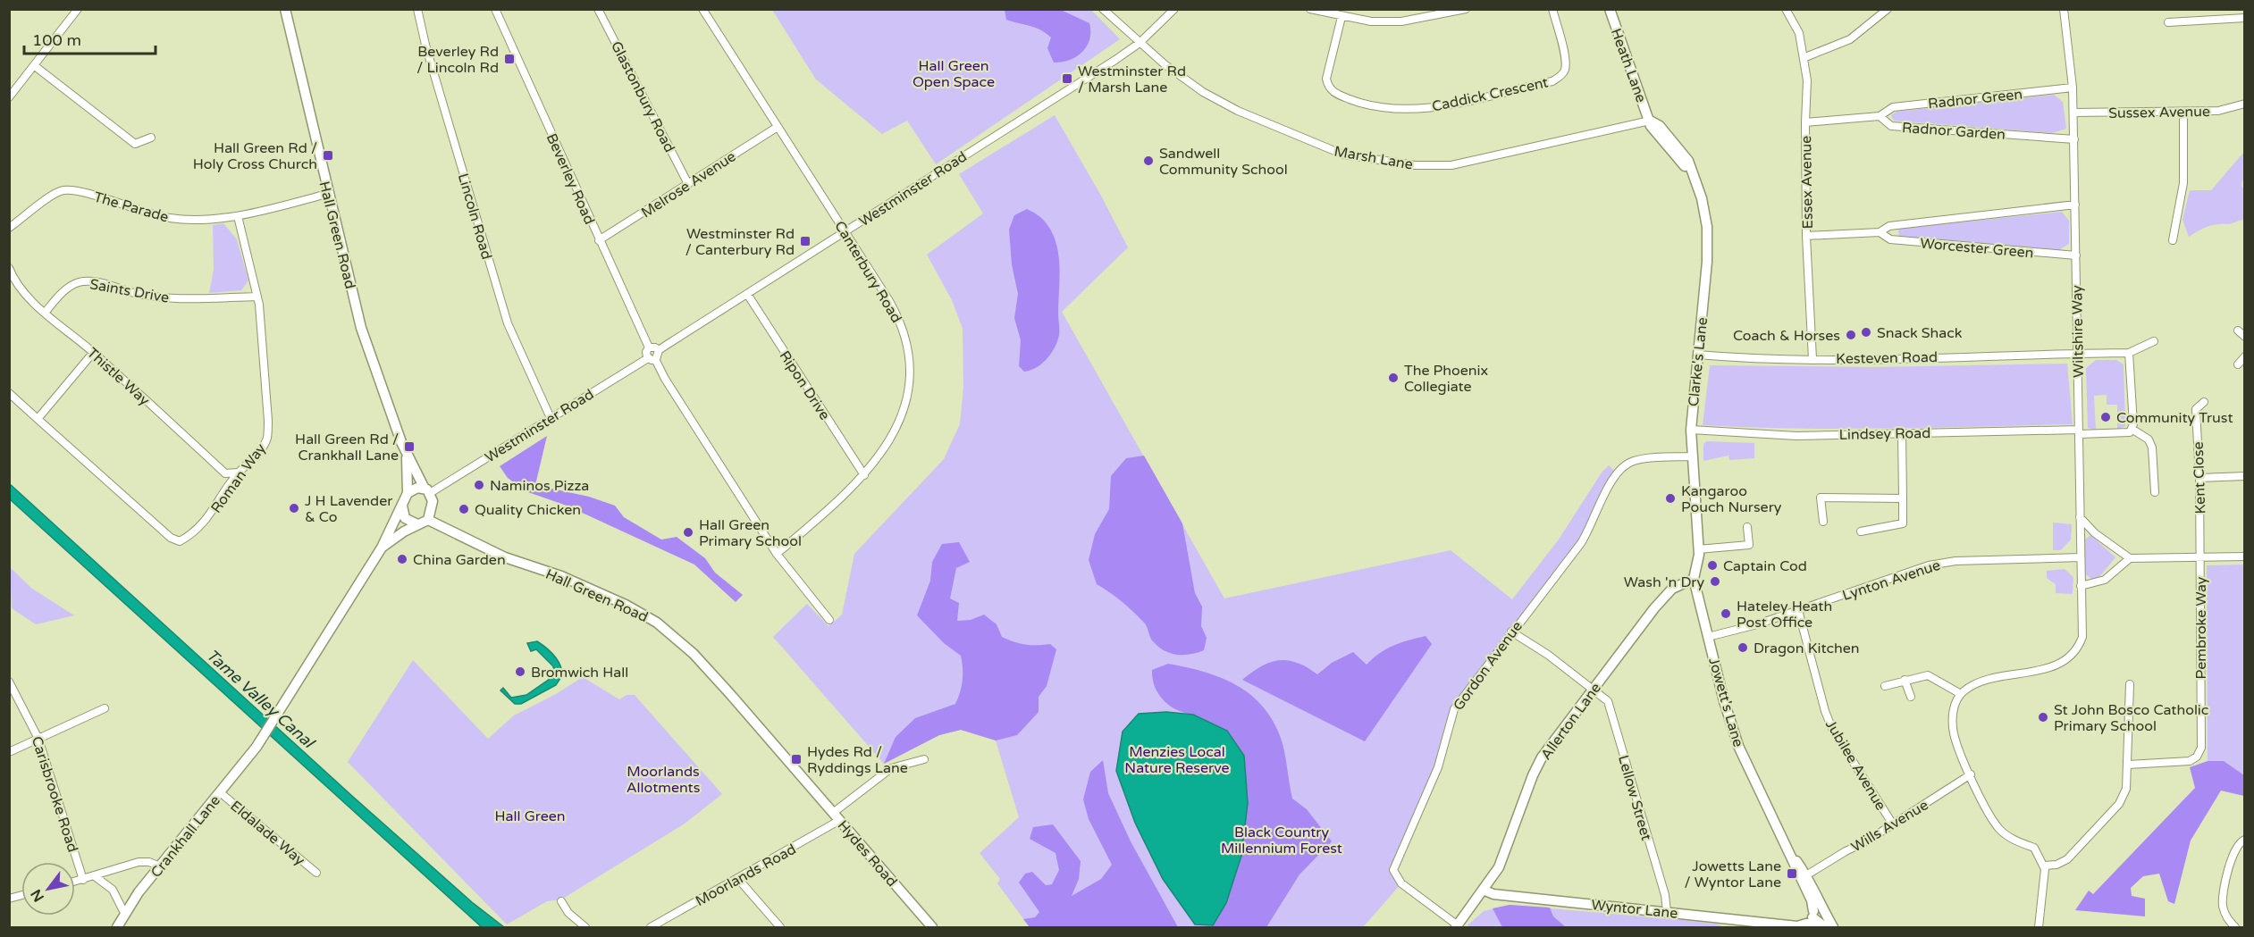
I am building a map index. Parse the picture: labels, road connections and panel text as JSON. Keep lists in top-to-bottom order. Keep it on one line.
{"streets":{"street":["Heath Lane","Caddick Crescent","Glastonbury Road","Radnor Green","Sussex Avenue","Radnor Garden","Marsh Lane","Beverley Road","Essex Avenue","Melrose Avenue","Westminster Road","The Parade","Lincoln Road","Hall Green Road","Worcester Green","Canterbury Road","Saints Drive","Wiltshire Way","Kesteven Road","Clarke's Lane","Thistle Way","Ripon Drive","Lindsey Road","Roman Way","Kent Close","Lynton Avenue","Pembroke Way","Gordon Avenue","Jowett's Lane","Allerton Lane","Jubilee Avenue","Carisbrooke Road","Lellow Street","Wills Avenue","Eldalade Way","Crankhall Lane","Hydes Road","Moorlands Road","Wyntor Lane"]},"crossings":[["Heath Lane","Marsh Lane"],["Heath Lane","Clarke's Lane"],["Glastonbury Road","Melrose Avenue"],["Radnor Green","Radnor Garden"],["Radnor Green","Wiltshire Way"],["Sussex Avenue","Wiltshire Way"],["Radnor Garden","Essex Avenue"],["Radnor Garden","Wiltshire Way"],["Marsh Lane","Westminster Road"],["Marsh Lane","Clarke's Lane"],["Beverley Road","Melrose Avenue"],["Essex Avenue","Worcester Green"],["Essex Avenue","Kesteven Road"],["Melrose Avenue","Canterbury Road"],["Westminster Road","Lincoln Road"],["Westminster Road","Hall Green Road"],["Westminster Road","Canterbury Road"],["Westminster Road","Ripon Drive"],["The Parade","Hall Green Road"],["The Parade","Roman Way"],["Hall Green Road","Hydes Road"],["Worcester Green","Wiltshire Way"],["Canterbury Road","Ripon Drive"],["Saints Drive","Thistle Way"],["Saints Drive","Roman Way"],["Wiltshire Way","Kesteven Road"],["Wiltshire Way","Lindsey Road"],["Wiltshire Way","Lynton Avenue"],["Kesteven Road","Clarke's Lane"],["Clarke's Lane","Lindsey Road"],["Clarke's Lane","Gordon Avenue"],["Clarke's Lane","Jowett's Lane"],["Thistle Way","Roman Way"],["Kent Close","Pembroke Way"],["Lynton Avenue","Jowett's Lane"],["Lynton Avenue","Jubilee Avenue"],["Gordon Avenue","Allerton Lane"],["Gordon Avenue","Lellow Street"],["Jowett's Lane","Allerton Lane"],["Jowett's Lane","Wills Avenue"],["Jowett's Lane","Wyntor Lane"],["Allerton Lane","Lellow Street"],["Allerton Lane","Wyntor Lane"],["Jubilee Avenue","Wills Avenue"],["Lellow Street","Wyntor Lane"],["Eldalade Way","Crankhall Lane"],["Hydes Road","Moorlands Road"]],"water":["Tame Valley Canal"],"parks":["Hall Green Open Space","Menzies Local Nature Reserve","Moorlands Allotments","Hall Green","Black Country Millennium Forest"],"places":{"transit":["Beverley Rd / Lincoln Rd","Westminster Rd / Marsh Lane","Hall Green Rd / Holy Cross Church","Westminster Rd / Canterbury Rd","Hall Green Rd / Crankhall Lane","Hydes Rd / Ryddings Lane","Jowetts Lane / Wyntor Lane"],"other":["Sandwell Community School","Snack Shack","Coach & Horses","The Phoenix Collegiate","Community Trust","Naminos Pizza","Kangaroo Pouch Nursery","J H Lavender & Co","Quality Chicken","Hall Green Primary School","China Garden","Captain Cod","Wash 'n Dry","Hateley Heath Post Office","Dragon Kitchen","Bromwich Hall","St John Bosco Catholic Primary School"]},"scale_bar":"100 m","north":"bottom left"}
